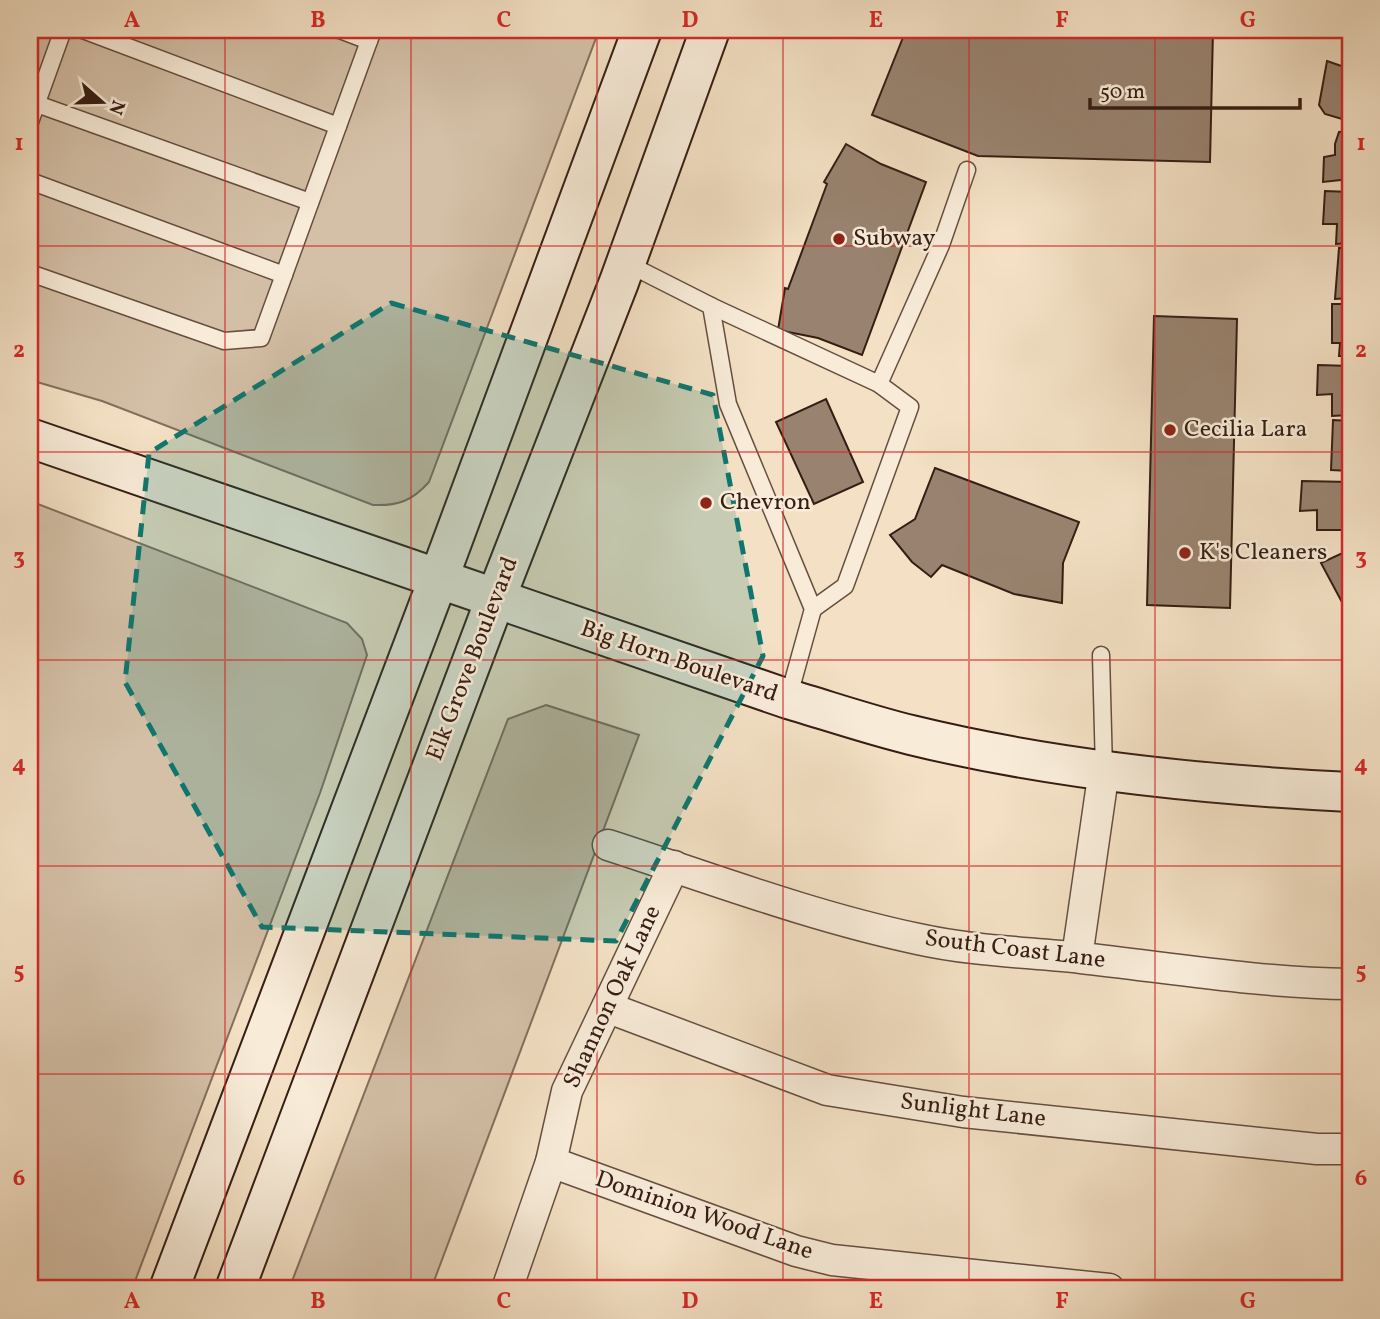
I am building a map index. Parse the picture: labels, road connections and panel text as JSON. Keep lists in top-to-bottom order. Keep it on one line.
{"streets":{"main road":["Elk Grove Boulevard","Big Horn Boulevard"],"street":["South Coast Lane","Shannon Oak Lane","Sunlight Lane","Dominion Wood Lane"]},"crossings":[["Elk Grove Boulevard","Big Horn Boulevard"],["South Coast Lane","Shannon Oak Lane"],["Shannon Oak Lane","Sunlight Lane"],["Shannon Oak Lane","Dominion Wood Lane"]],"places":["Subway","Cecilia Lara","Chevron","K's Cleaners"],"scale_bar":"50 m","north":"right","grid":{"columns":["A","B","C","D","E","F","G"],"rows":["1","2","3","4","5","6"]}}
